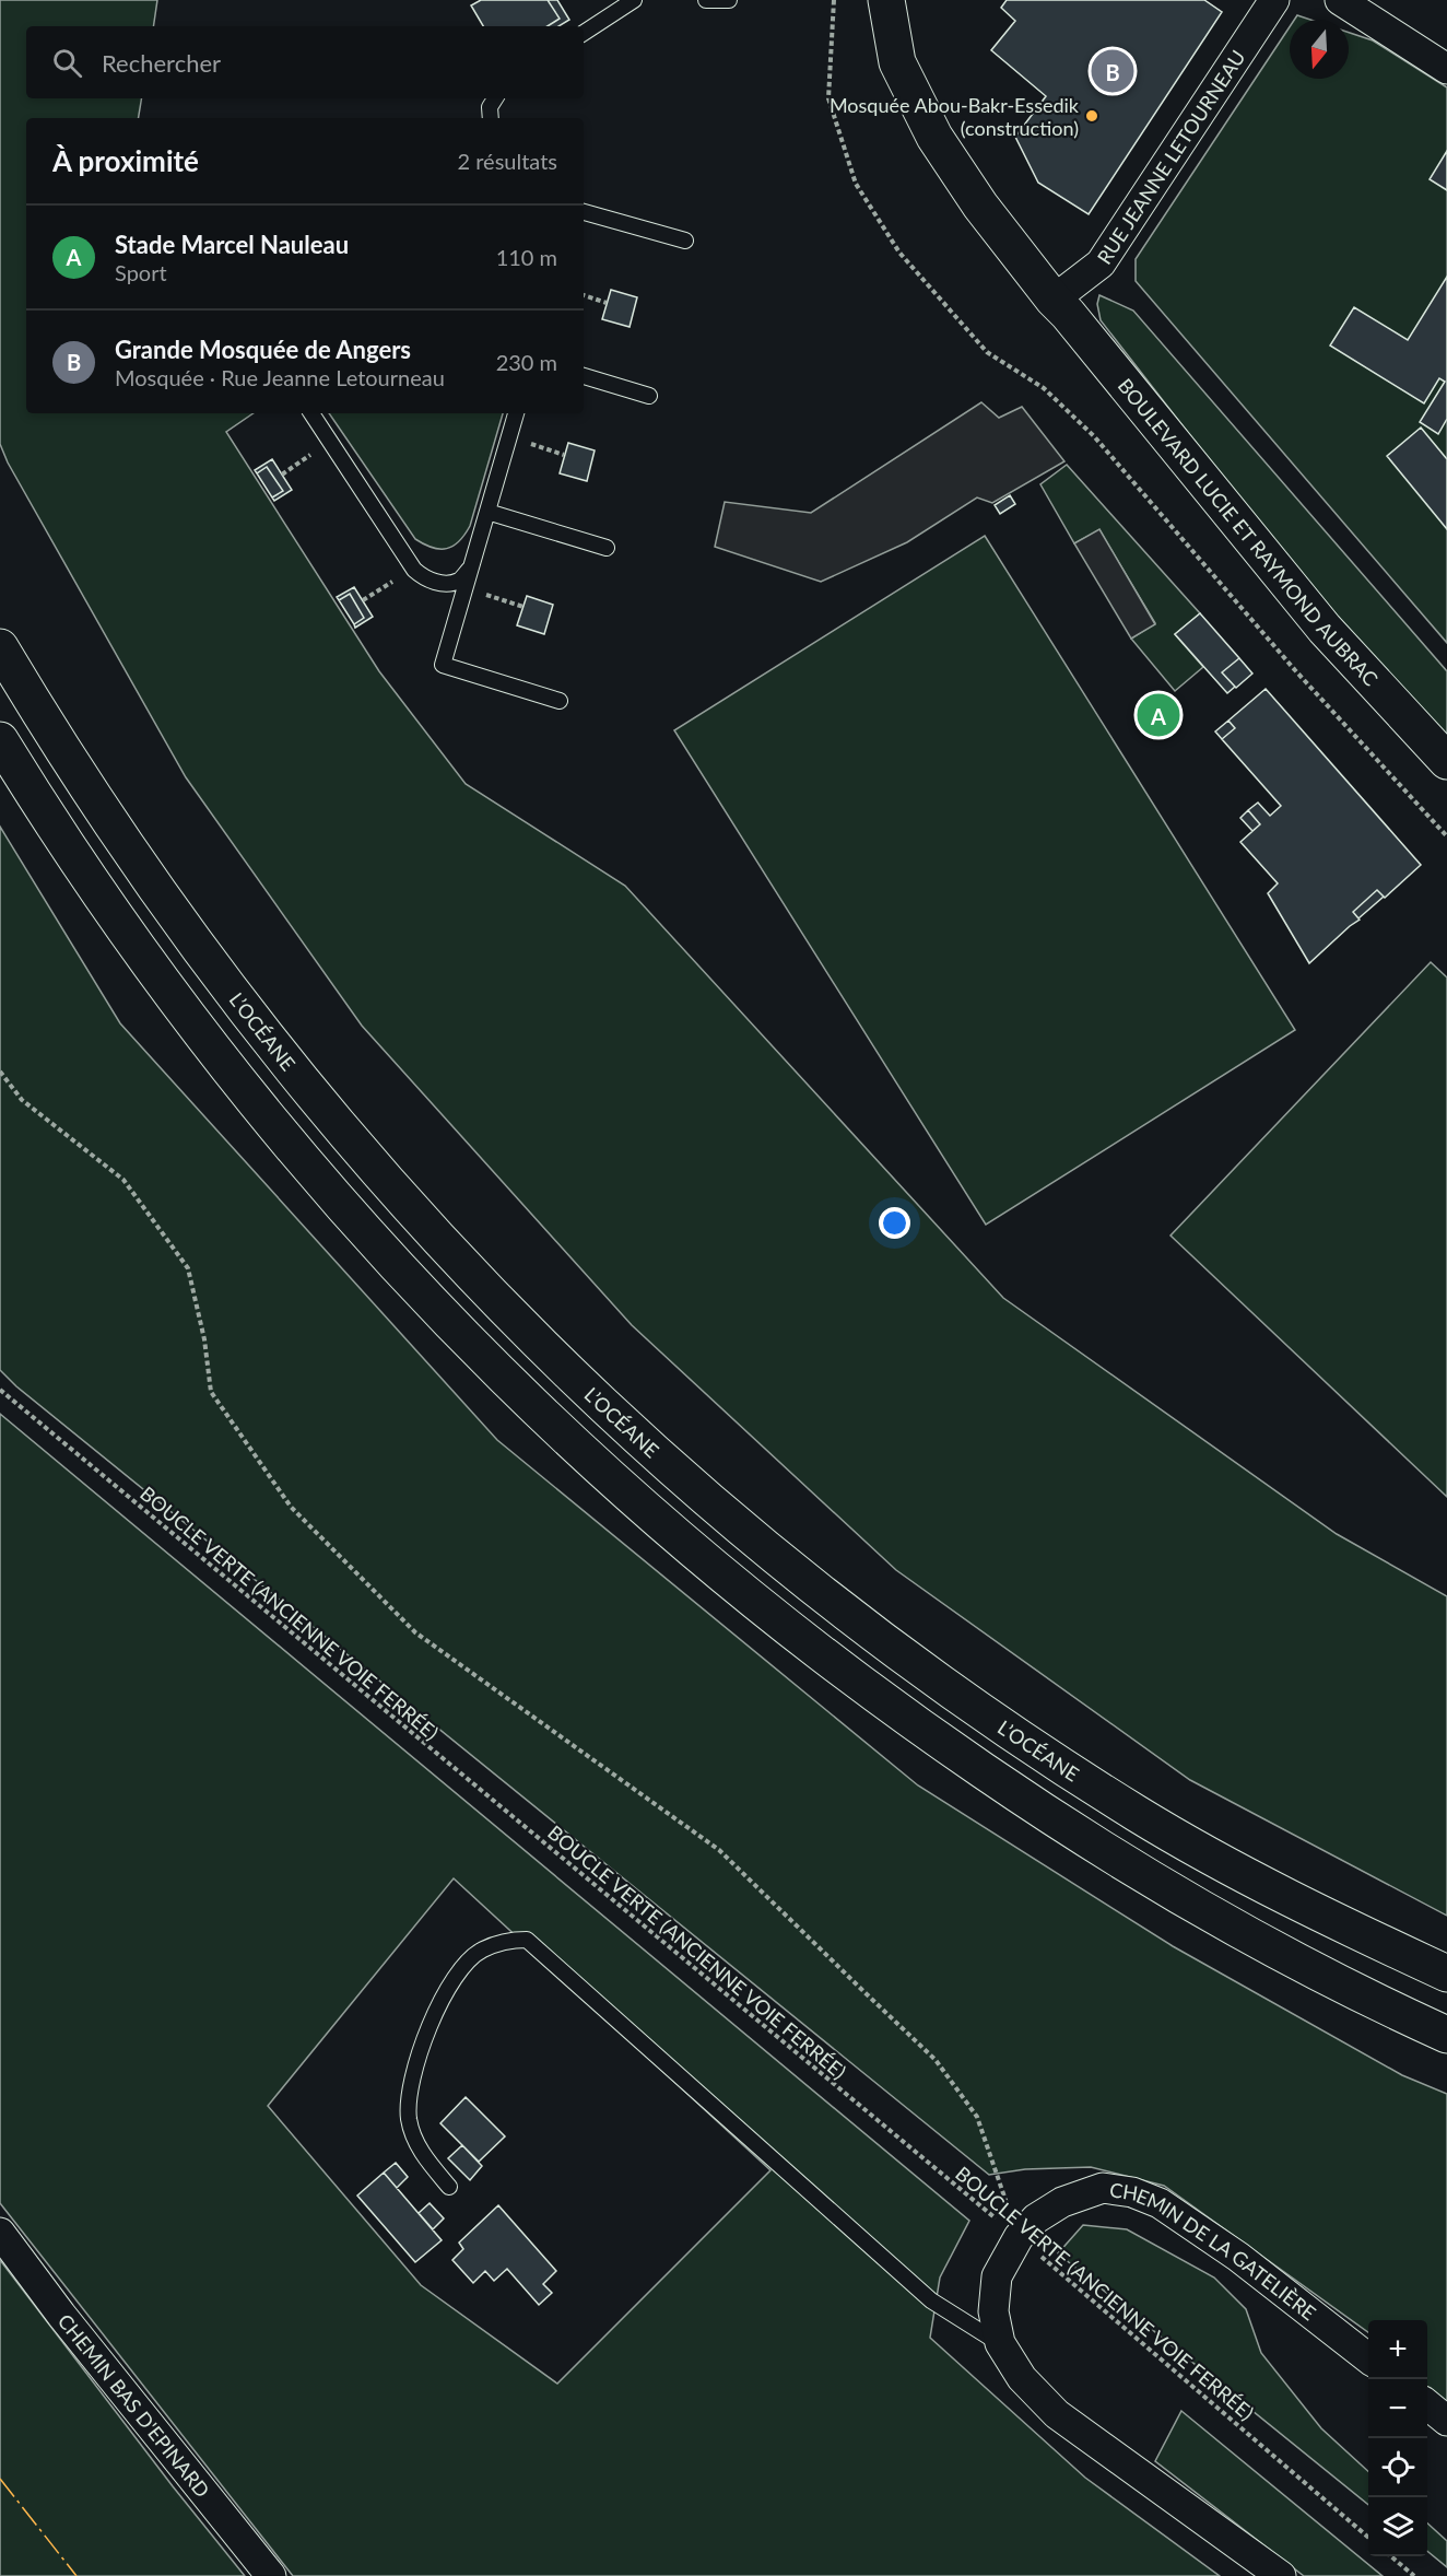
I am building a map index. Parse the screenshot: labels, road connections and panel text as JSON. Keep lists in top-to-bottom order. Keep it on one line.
{"streets":{"main road":["BOULEVARD LUCIE ET RAYMOND AUBRAC","L’OCÉANE"],"street":["RUE JEANNE LETOURNEAU","CHEMIN DE LA GATELIÈRE","CHEMIN BAS D'EPINARD"],"path":["BOUCLE VERTE (ANCIENNE VOIE FERRÉE)"]},"crossings":[["RUE JEANNE LETOURNEAU","BOULEVARD LUCIE ET RAYMOND AUBRAC"],["BOUCLE VERTE (ANCIENNE VOIE FERRÉE)","CHEMIN DE LA GATELIÈRE"]],"places":["Mosquée Abou-Bakr-Essedik (construction)"],"north":"bottom","page":{"search":"Rechercher","pins":["B","A"],"heading":["À proximité","2 résultats"],"list":[{"mark":"A","name":"Stade Marcel Nauleau","note":"Sport","value":"110 m"},{"mark":"B","name":"Grande Mosquée de Angers","note":"Mosquée · Rue Jeanne Letourneau","value":"230 m"}],"map_buttons":["+","−"]}}
